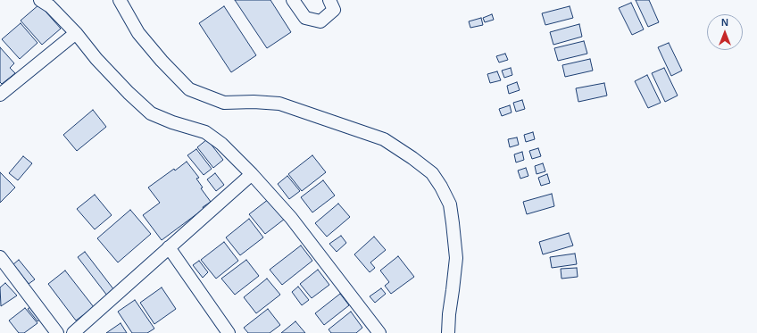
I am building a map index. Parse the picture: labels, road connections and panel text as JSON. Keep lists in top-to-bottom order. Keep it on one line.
{"north":"top"}
